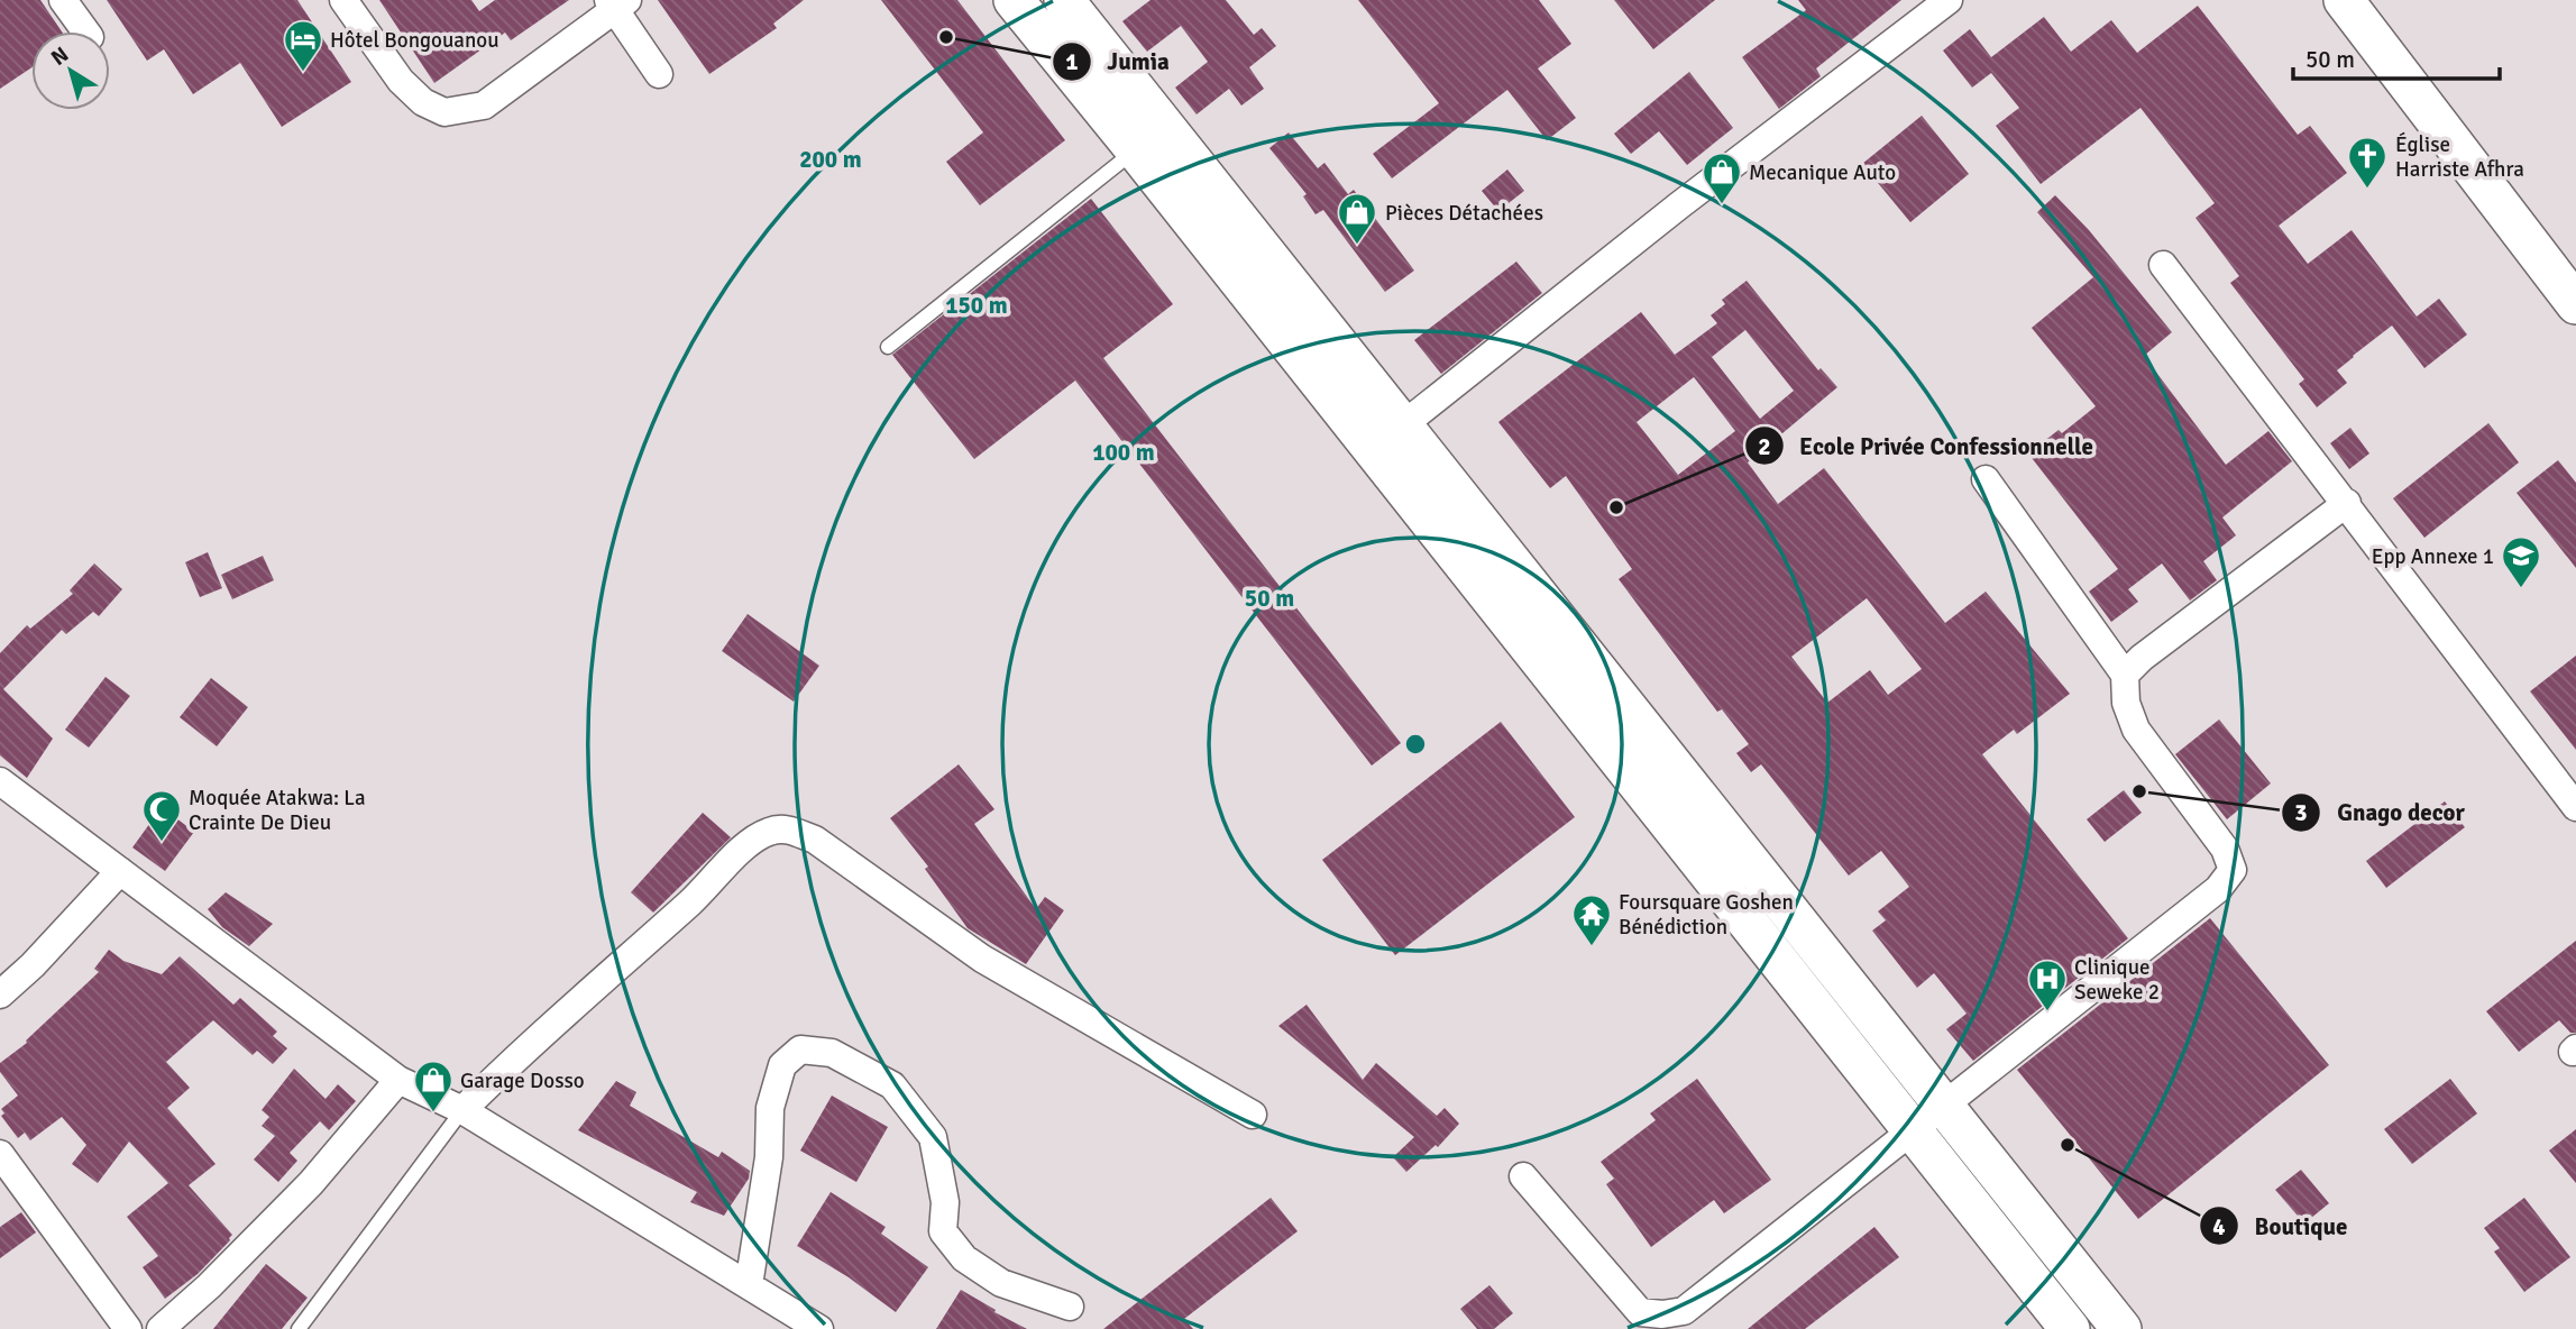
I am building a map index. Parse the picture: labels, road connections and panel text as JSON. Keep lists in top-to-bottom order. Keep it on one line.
{"places":{"other":["Jumia","Ecole Privée Confessionnelle","Gnago decor","Boutique"],"hotel":["Hôtel Bongouanou"],"church":["Église Harriste Afhra"],"shop":["Mecanique Auto","Pièces Détachées","Garage Dosso"],"school or university":["Epp Annexe 1"],"mosque":["Moquée Atakwa: La Crainte De Dieu"],"temple":["Foursquare Goshen Bénédiction"],"hospital":["Clinique Seweke 2"]},"scale_bar":"50 m","north":"top left","rings":["200 m","150 m","100 m","50 m"]}
